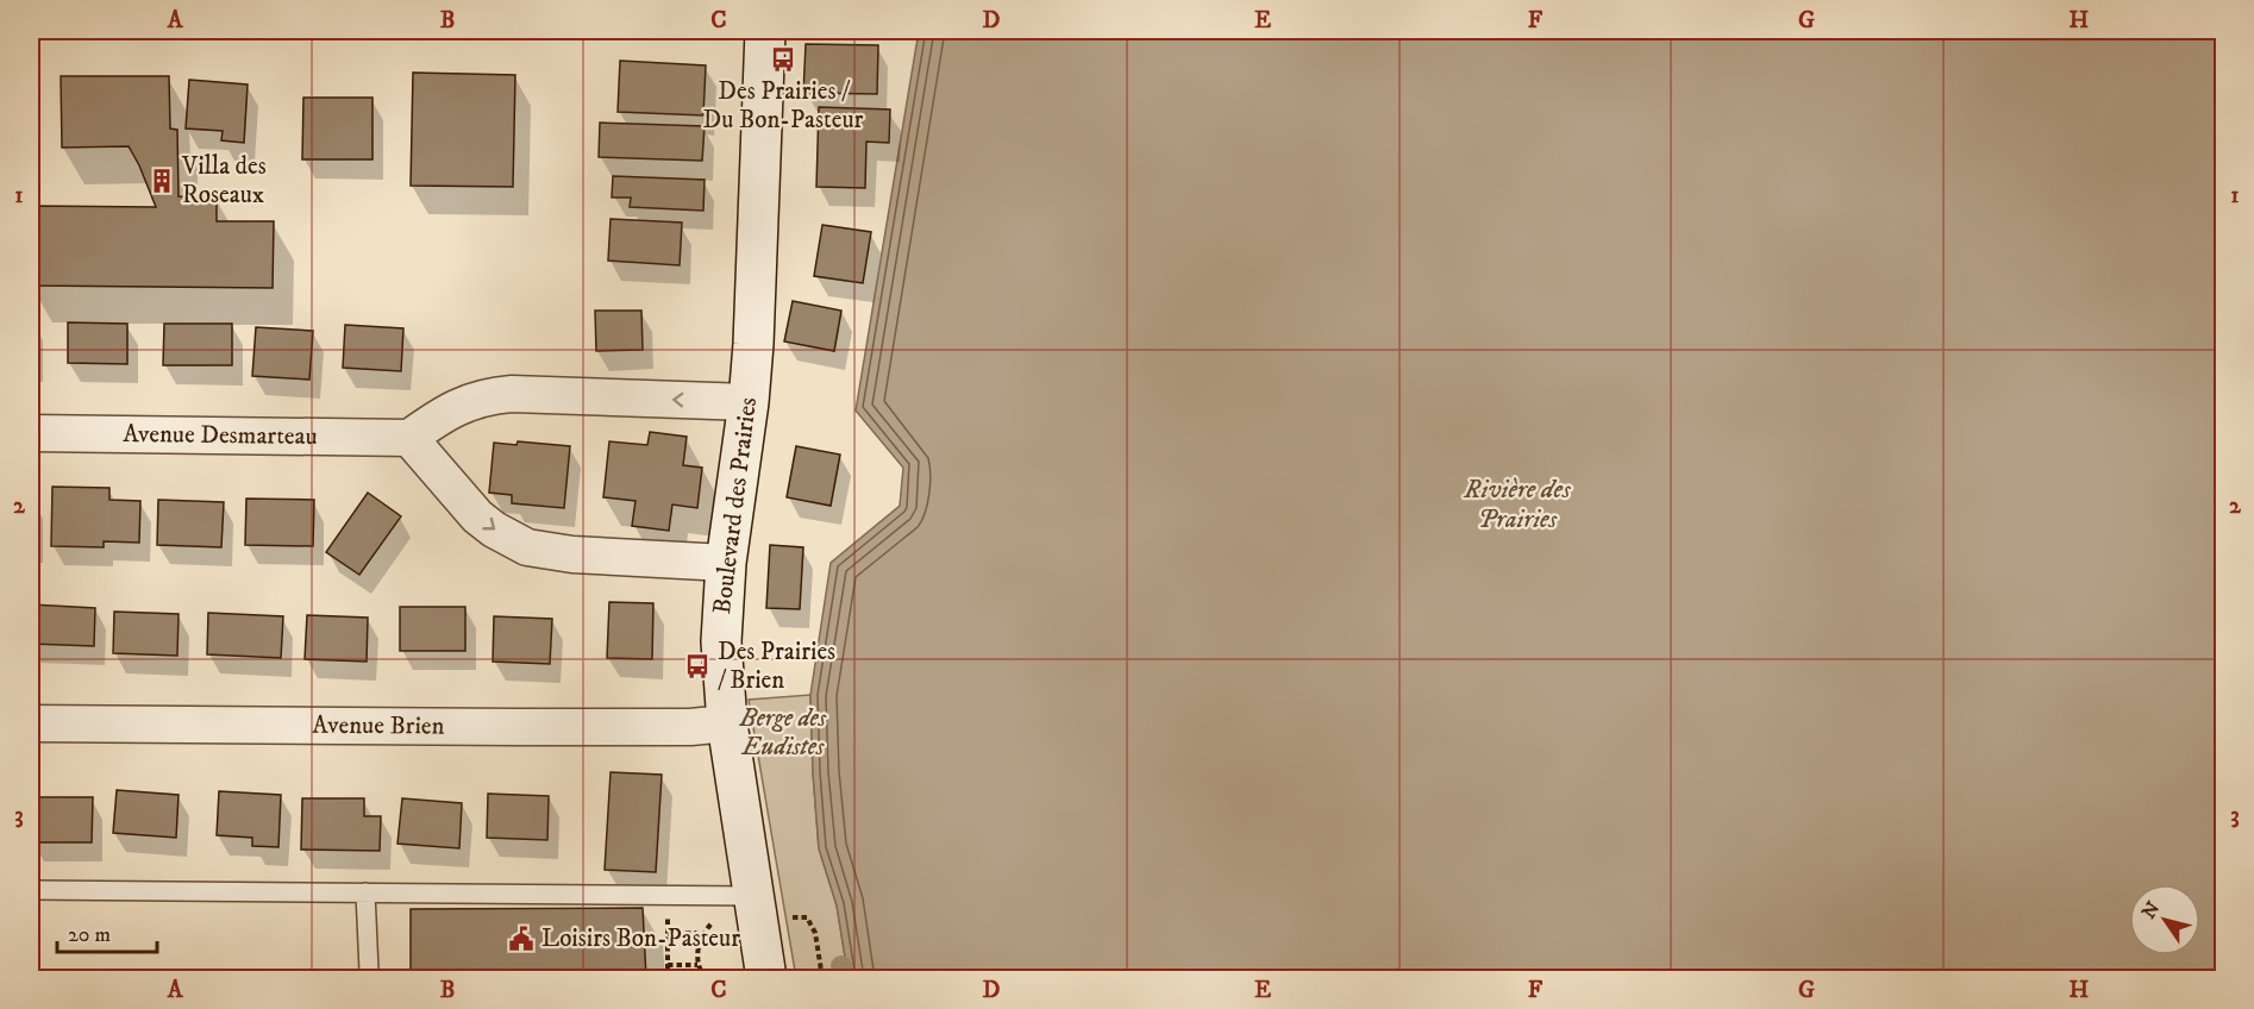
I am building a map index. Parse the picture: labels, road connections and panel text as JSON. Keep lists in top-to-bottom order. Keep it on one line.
{"streets":{"street":["Avenue Desmarteau","Boulevard des Prairies","Avenue Brien"]},"crossings":[["Boulevard des Prairies","Avenue Brien"]],"water":["Rivière des Prairies"],"parks":["Berge des Eudistes"],"places":{"bus stop":["Des Prairies / Du Bon-Pasteur","Des Prairies / Brien"],"building":["Villa des Roseaux"],"public building":["Loisirs Bon-Pasteur"]},"scale_bar":"20 m","north":"top left","grid":{"columns":["A","B","C","D","E","F","G","H"],"rows":["1","2","3"]}}
